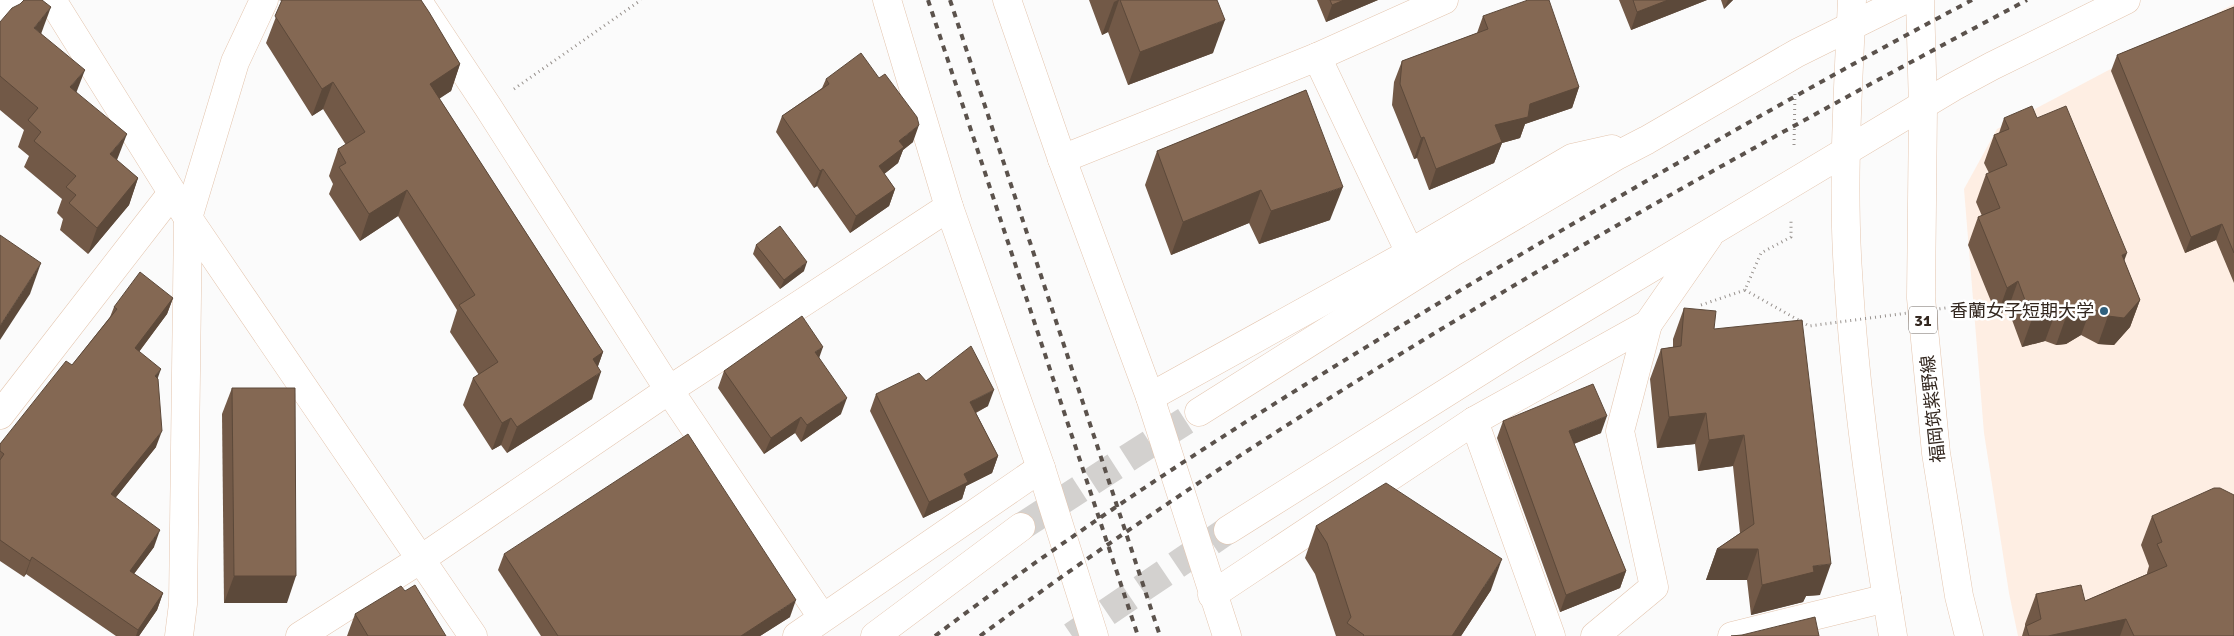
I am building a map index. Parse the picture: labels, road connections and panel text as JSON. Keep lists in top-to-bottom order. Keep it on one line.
{"streets":{"street":["31","福岡筑紫野線"]},"places":["香蘭女子短期大学"]}
